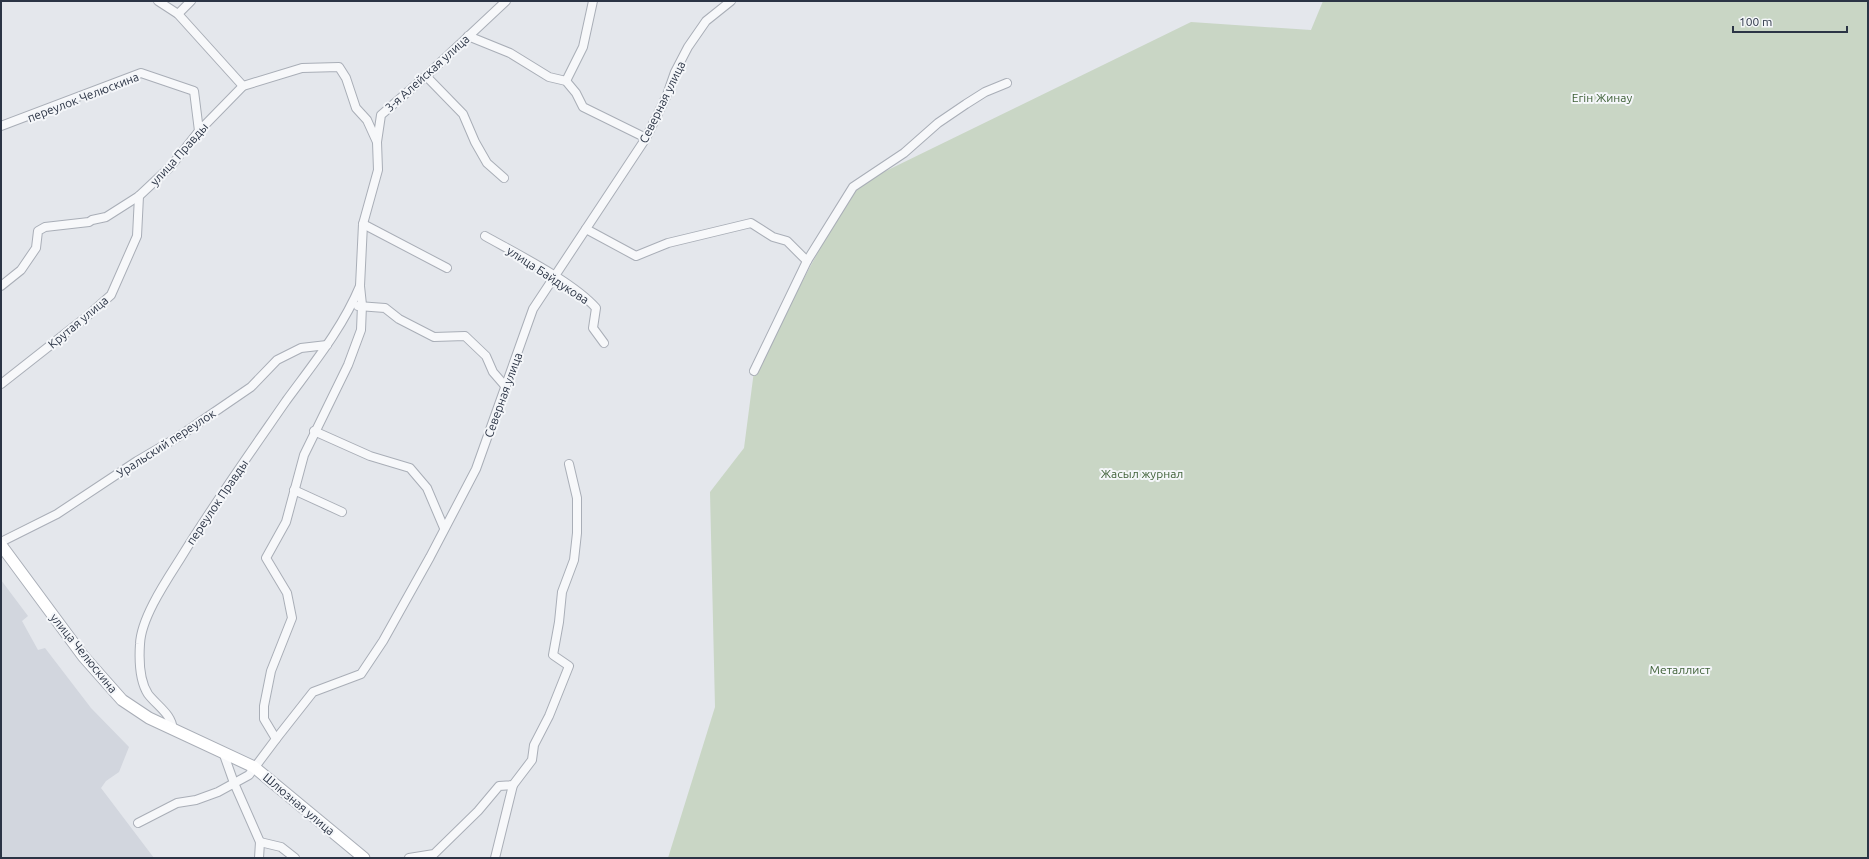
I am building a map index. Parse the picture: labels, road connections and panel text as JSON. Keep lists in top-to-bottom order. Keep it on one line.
{"streets":{"main road":["улица Челюскина","Шлюзная улица"],"street":["3-я Алейская улица","переулок Челюскина","Северная улица","улица Правды","улица Байдукова","Крутая улица","Уральский переулок","переулок Правды"]},"crossings":[["переулок Челюскина","улица Правды"],["Северная улица","улица Байдукова"],["Северная улица","улица Челюскина"],["Северная улица","Шлюзная улица"],["улица Правды","Крутая улица"],["Уральский переулок","переулок Правды"],["Уральский переулок","улица Челюскина"],["переулок Правды","улица Челюскина"],["улица Челюскина","Шлюзная улица"]],"parks":["Егін Жинау","Жасыл журнал","Металлист"],"scale_bar":"100 m"}
